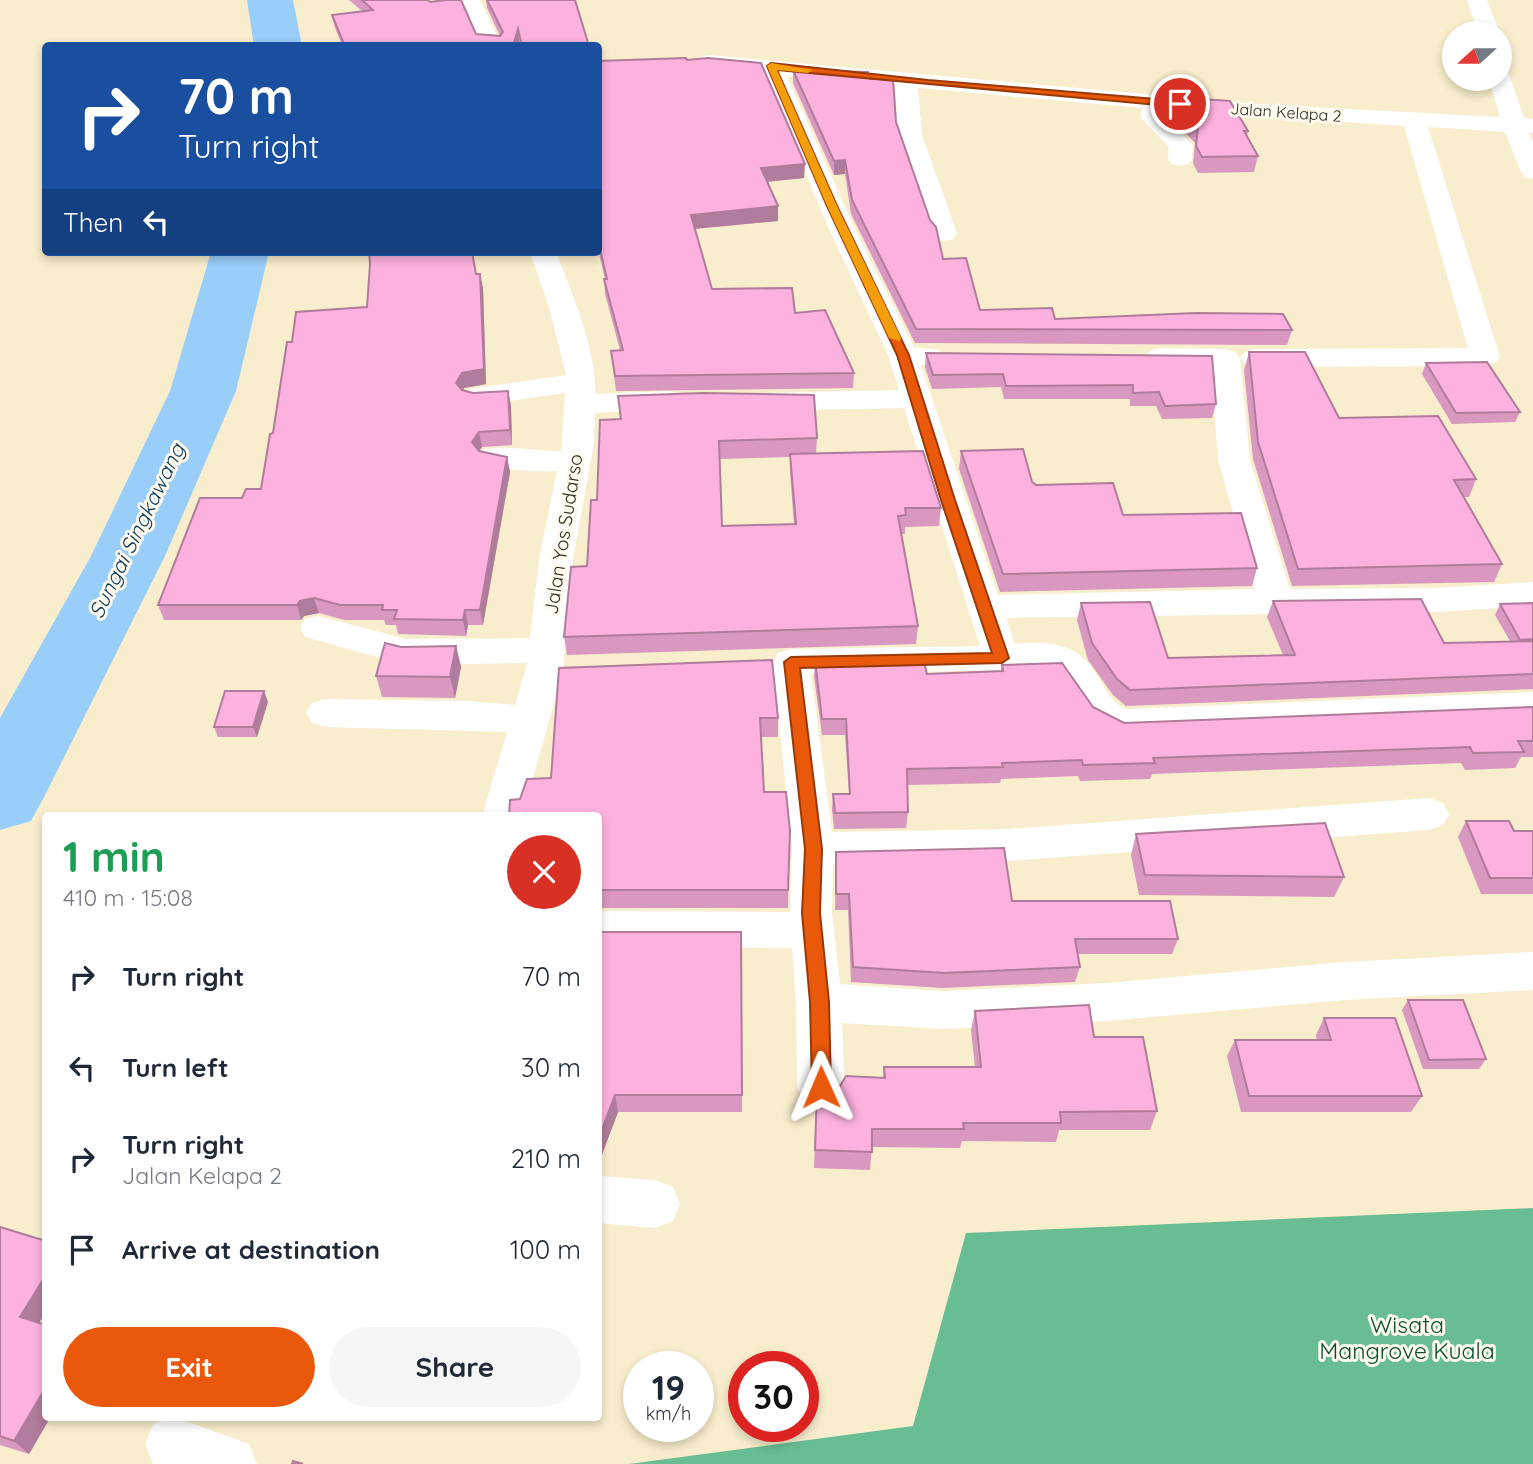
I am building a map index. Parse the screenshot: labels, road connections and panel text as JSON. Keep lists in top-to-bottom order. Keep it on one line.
{"streets":{"street":["Jalan Kelapa 2","Jalan Yos Sudarso"]},"water":["Sungai Singkawang"],"parks":["Wisata Mangrove Kuala"],"north":"left","page":{"turn":["70 m","Turn right"],"then":"Then","heading":["1 min","410 m · 15:08"],"list":[{"name":"Turn right","value":"70 m"},{"name":"Turn left","value":"30 m"},{"name":"Turn right","note":"Jalan Kelapa 2","value":"210 m"},{"name":"Arrive at destination","value":"100 m"}],"buttons":["Exit","Share"],"speed":"19 km/h","limit":"30"}}
